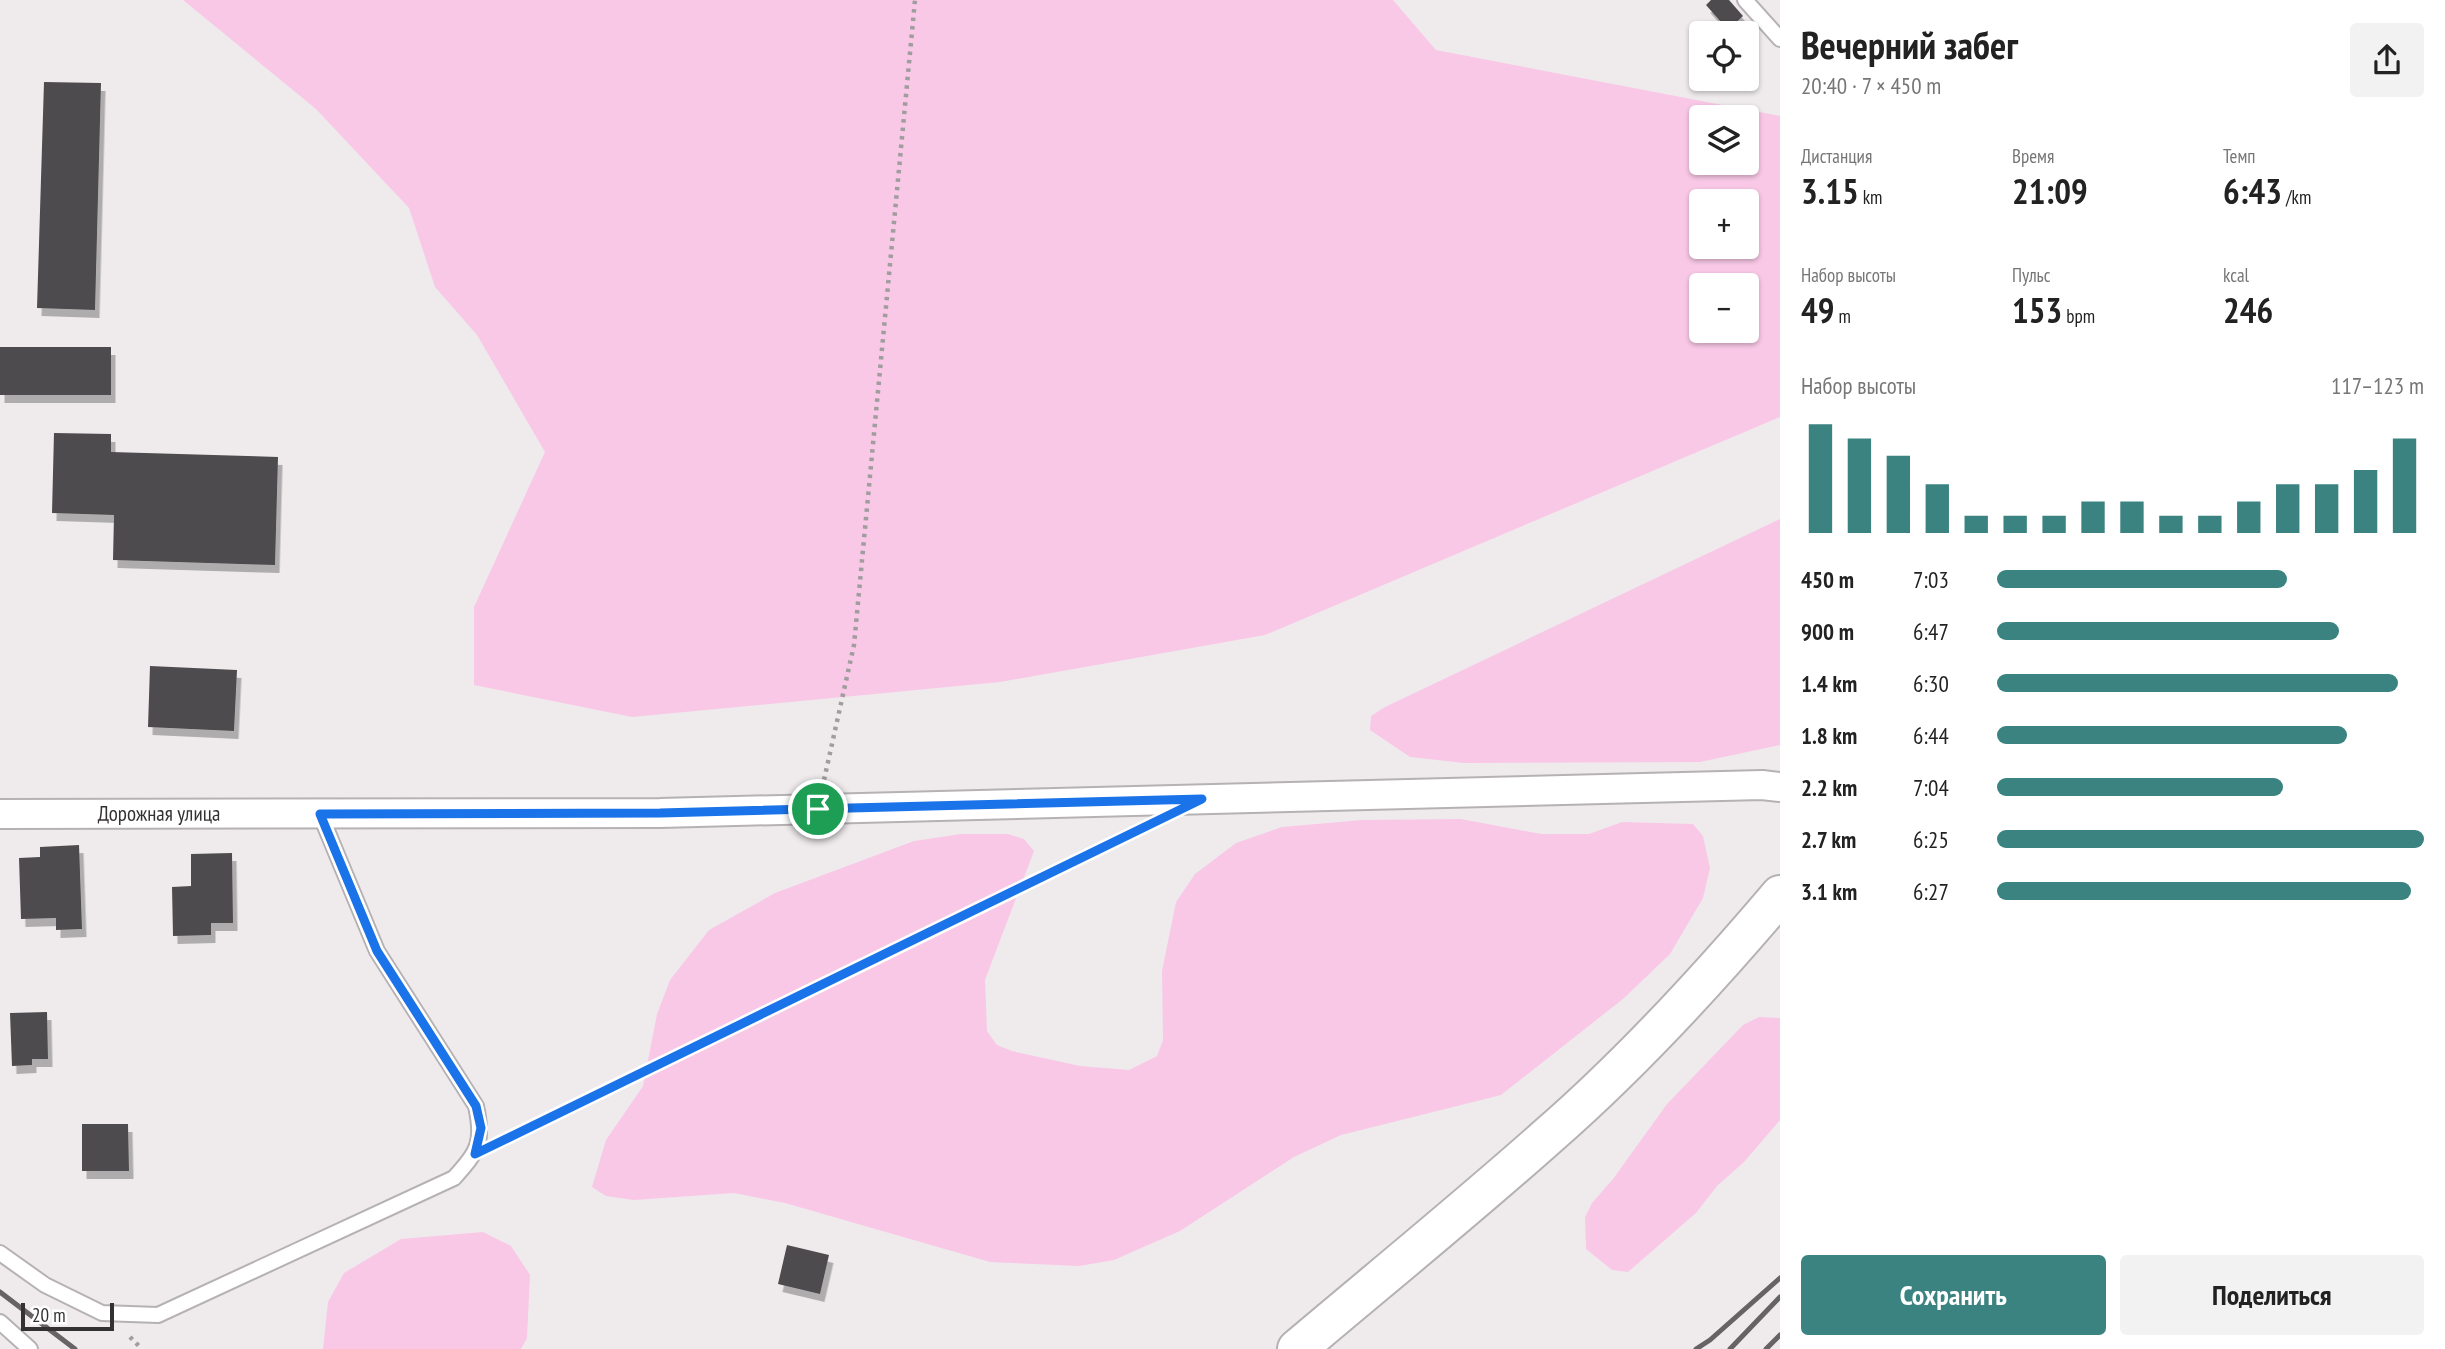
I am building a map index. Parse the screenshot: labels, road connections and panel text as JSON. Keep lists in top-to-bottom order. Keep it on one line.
{"streets":{"street":["Дорожная улица"]},"scale_bar":"20 m","page":{"heading":["Вечерний забег","20:40 · 7 × 450 m"],"map_buttons":["+","−"],"stats":[["Дистанция","3.15 km"],["Время","21:09"],["Темп","6:43 /km"],["Набор высоты","49 m"],["Пульс","153 bpm"],["kcal","246"]],"chart":["Набор высоты","117–123 m"],"list":[{"name":"450 m","note":"7:03"},{"name":"900 m","note":"6:47"},{"name":"1.4 km","note":"6:30"},{"name":"1.8 km","note":"6:44"},{"name":"2.2 km","note":"7:04"},{"name":"2.7 km","note":"6:25"},{"name":"3.1 km","note":"6:27"}],"buttons":["Сохранить","Поделиться"],"scale":"20 m"}}
